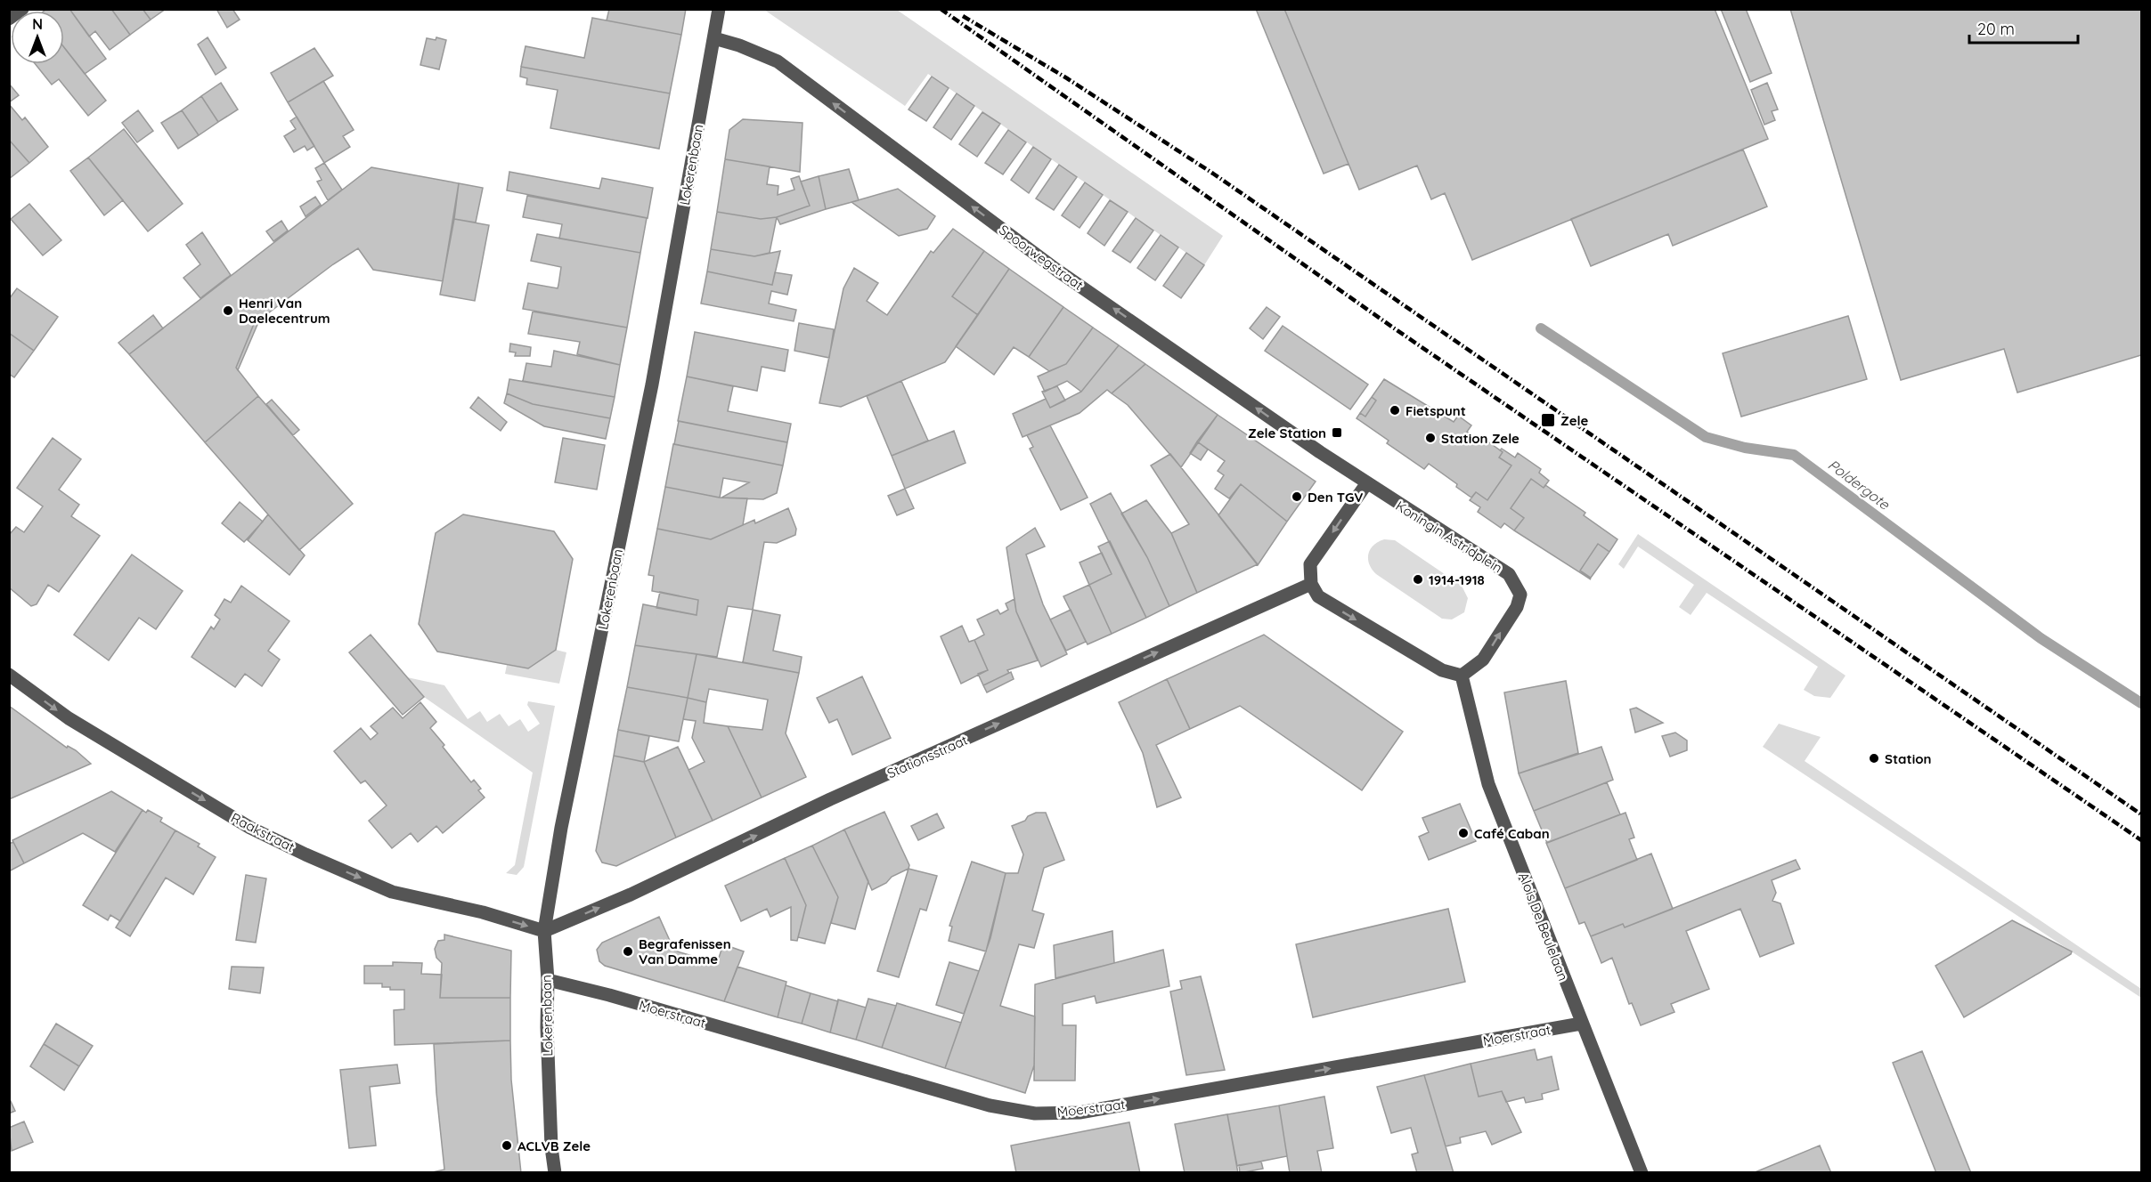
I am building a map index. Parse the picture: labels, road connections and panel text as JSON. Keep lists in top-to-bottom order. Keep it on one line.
{"streets":{"street":["Lokerenbaan","Spoorwegstraat","Koningin Astridplein","Stationsstraat","Raakstraat","Alois De Beulelaan","Moerstraat"]},"crossings":[["Lokerenbaan","Spoorwegstraat"],["Lokerenbaan","Stationsstraat"],["Lokerenbaan","Raakstraat"],["Lokerenbaan","Moerstraat"],["Spoorwegstraat","Koningin Astridplein"],["Koningin Astridplein","Alois De Beulelaan"],["Stationsstraat","Raakstraat"],["Alois De Beulelaan","Moerstraat"]],"one_way":["Spoorwegstraat","Stationsstraat","Raakstraat","Moerstraat"],"water":["Poldergote"],"places":{"other":["Henri Van Daelecentrum","Fietspunt","Station Zele","Den TGV","1914-1918","Station","Café Caban","Begrafenissen Van Damme","ACLVB Zele"],"transit":["Zele","Zele Station"]},"scale_bar":"20 m","north":"top"}
